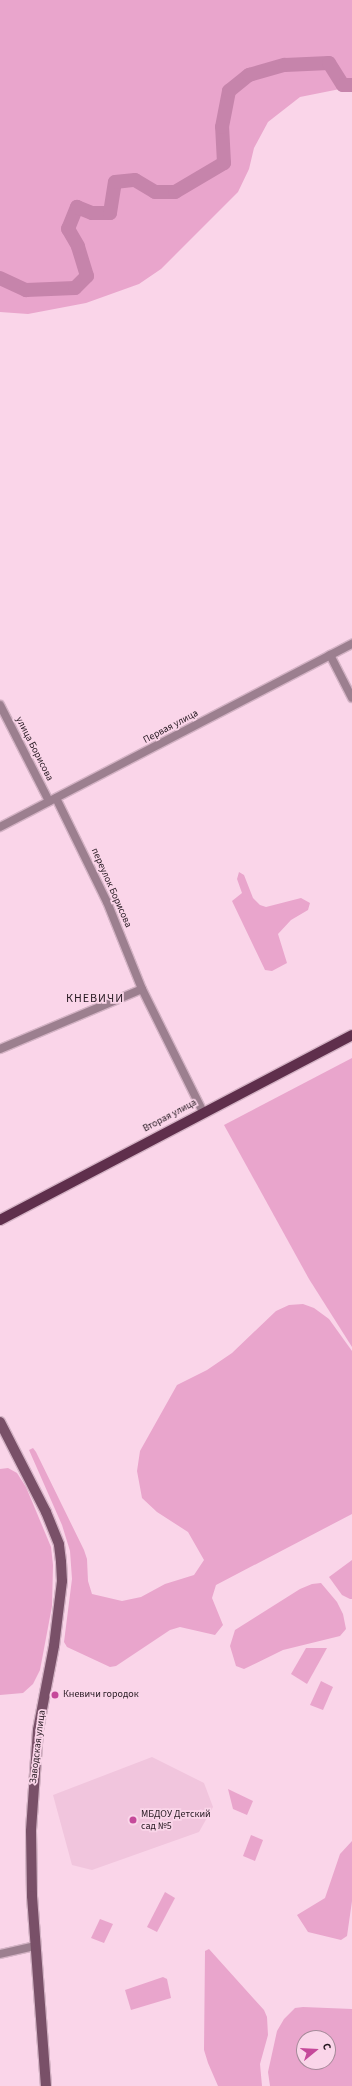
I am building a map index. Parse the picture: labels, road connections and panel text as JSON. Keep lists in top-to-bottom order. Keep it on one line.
{"streets":{"main road":["Вторая улица"],"street":["Первая улица","улица Борисова","переулок Борисова","Заводская улица"]},"crossings":[["Первая улица","улица Борисова"],["Первая улица","переулок Борисова"],["улица Борисова","переулок Борисова"],["переулок Борисова","Вторая улица"]],"districts":["КНЕВИЧИ"],"places":["Кневичи городок","МБДОУ Детский сад №5"],"north":"right"}
